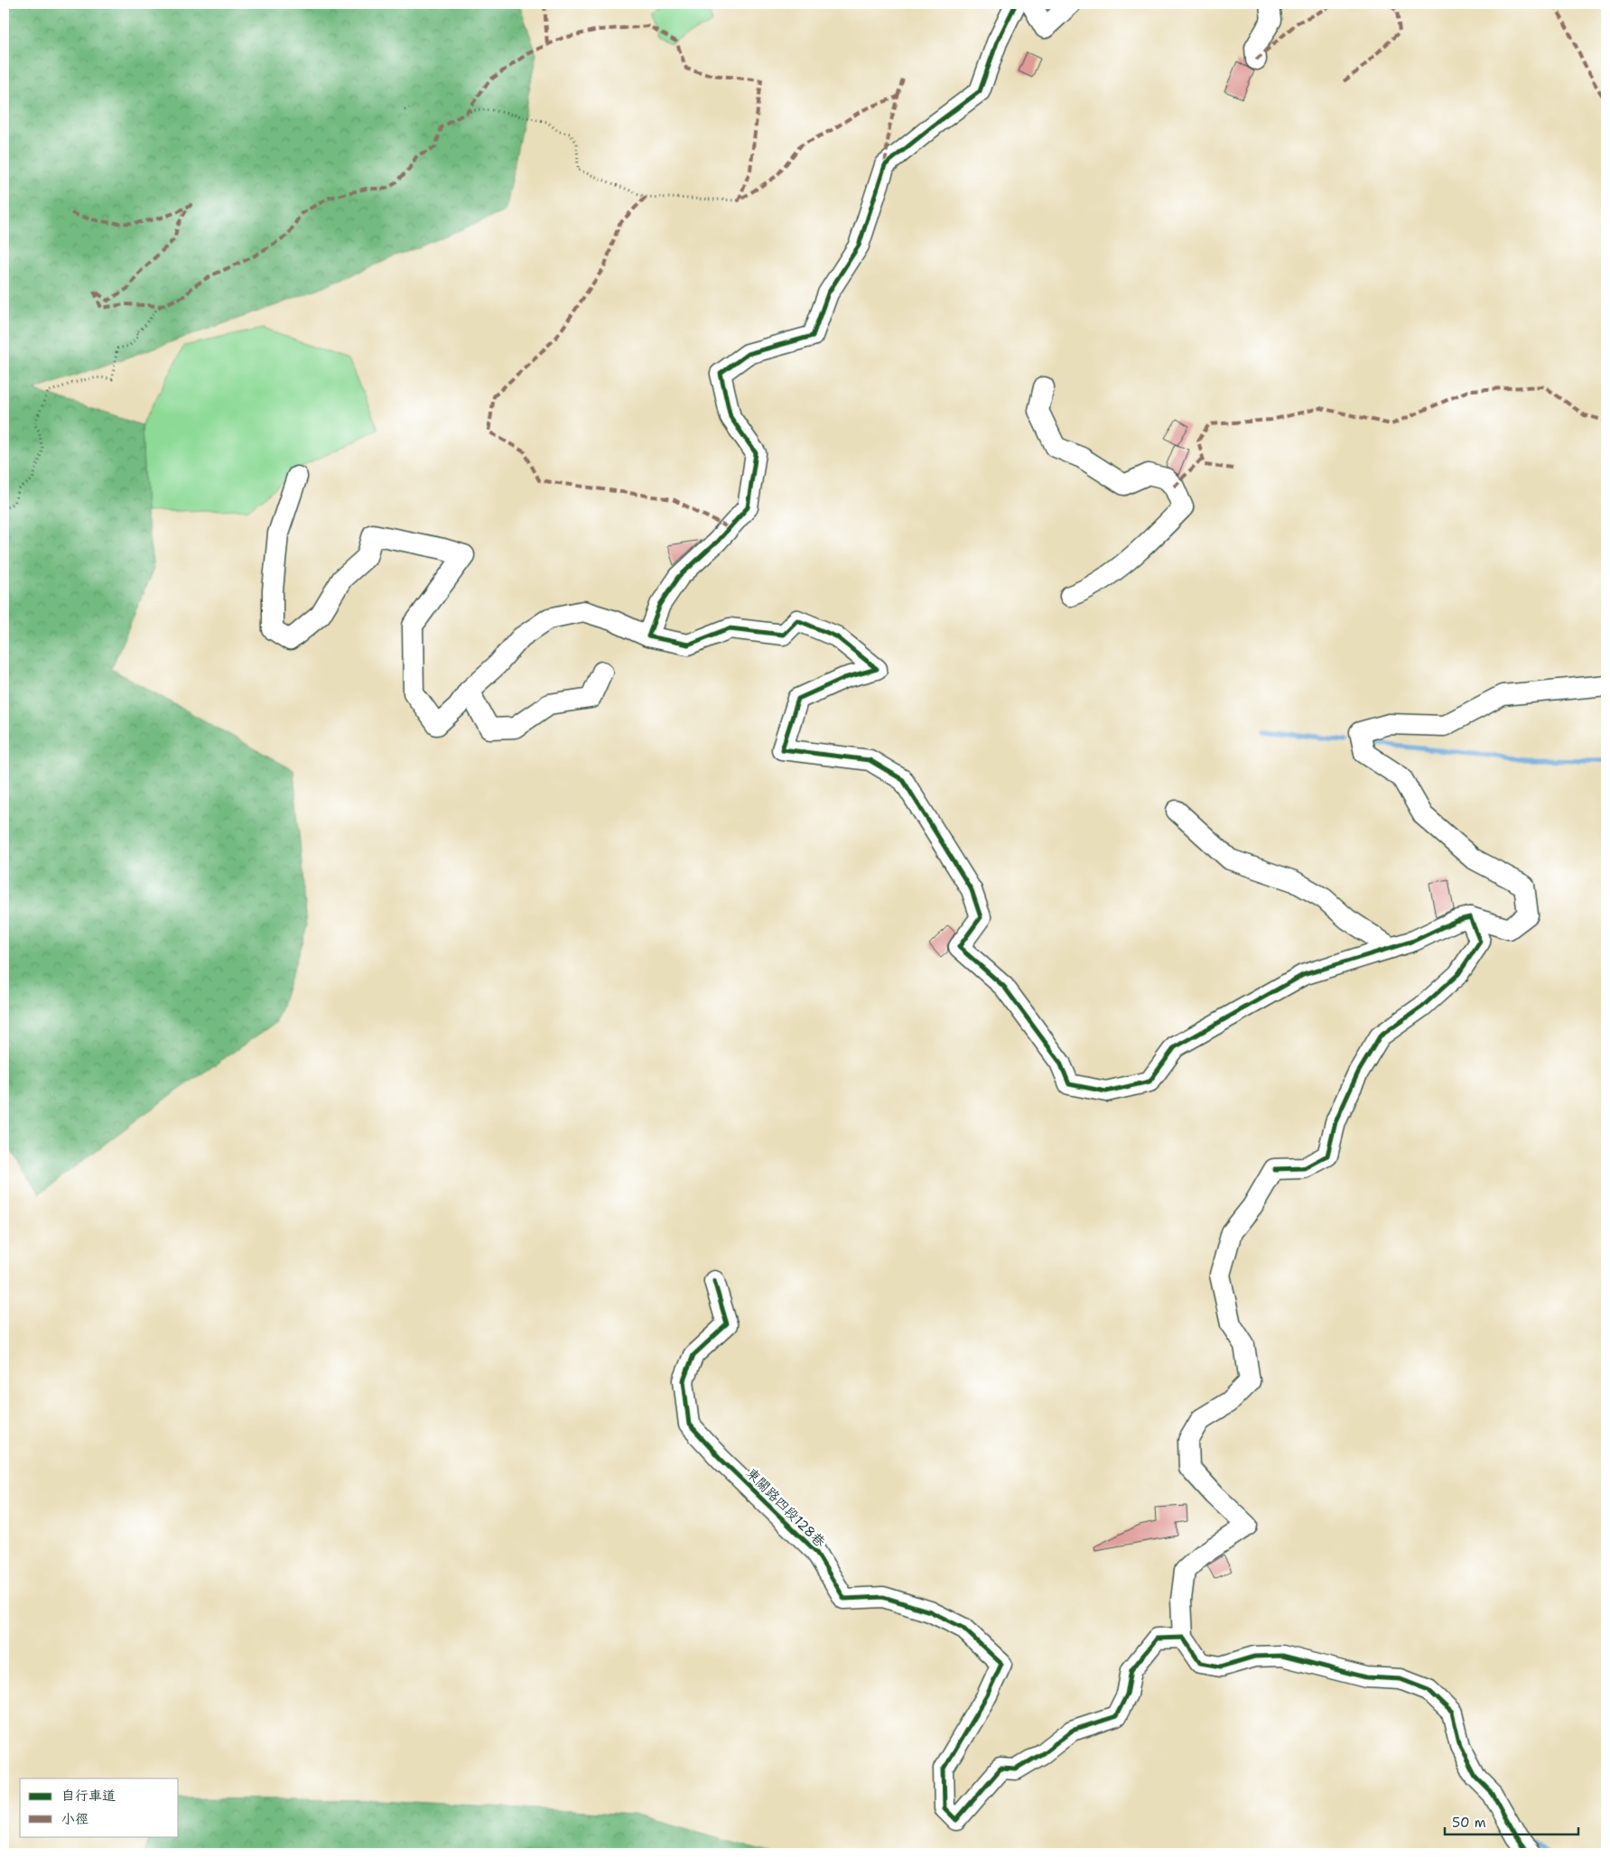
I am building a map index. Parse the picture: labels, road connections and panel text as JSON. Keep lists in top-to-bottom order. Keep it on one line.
{"streets":{"street":["東關路四段128巷"]},"legend":["自行車道","小徑"],"scale_bar":"50 m"}
